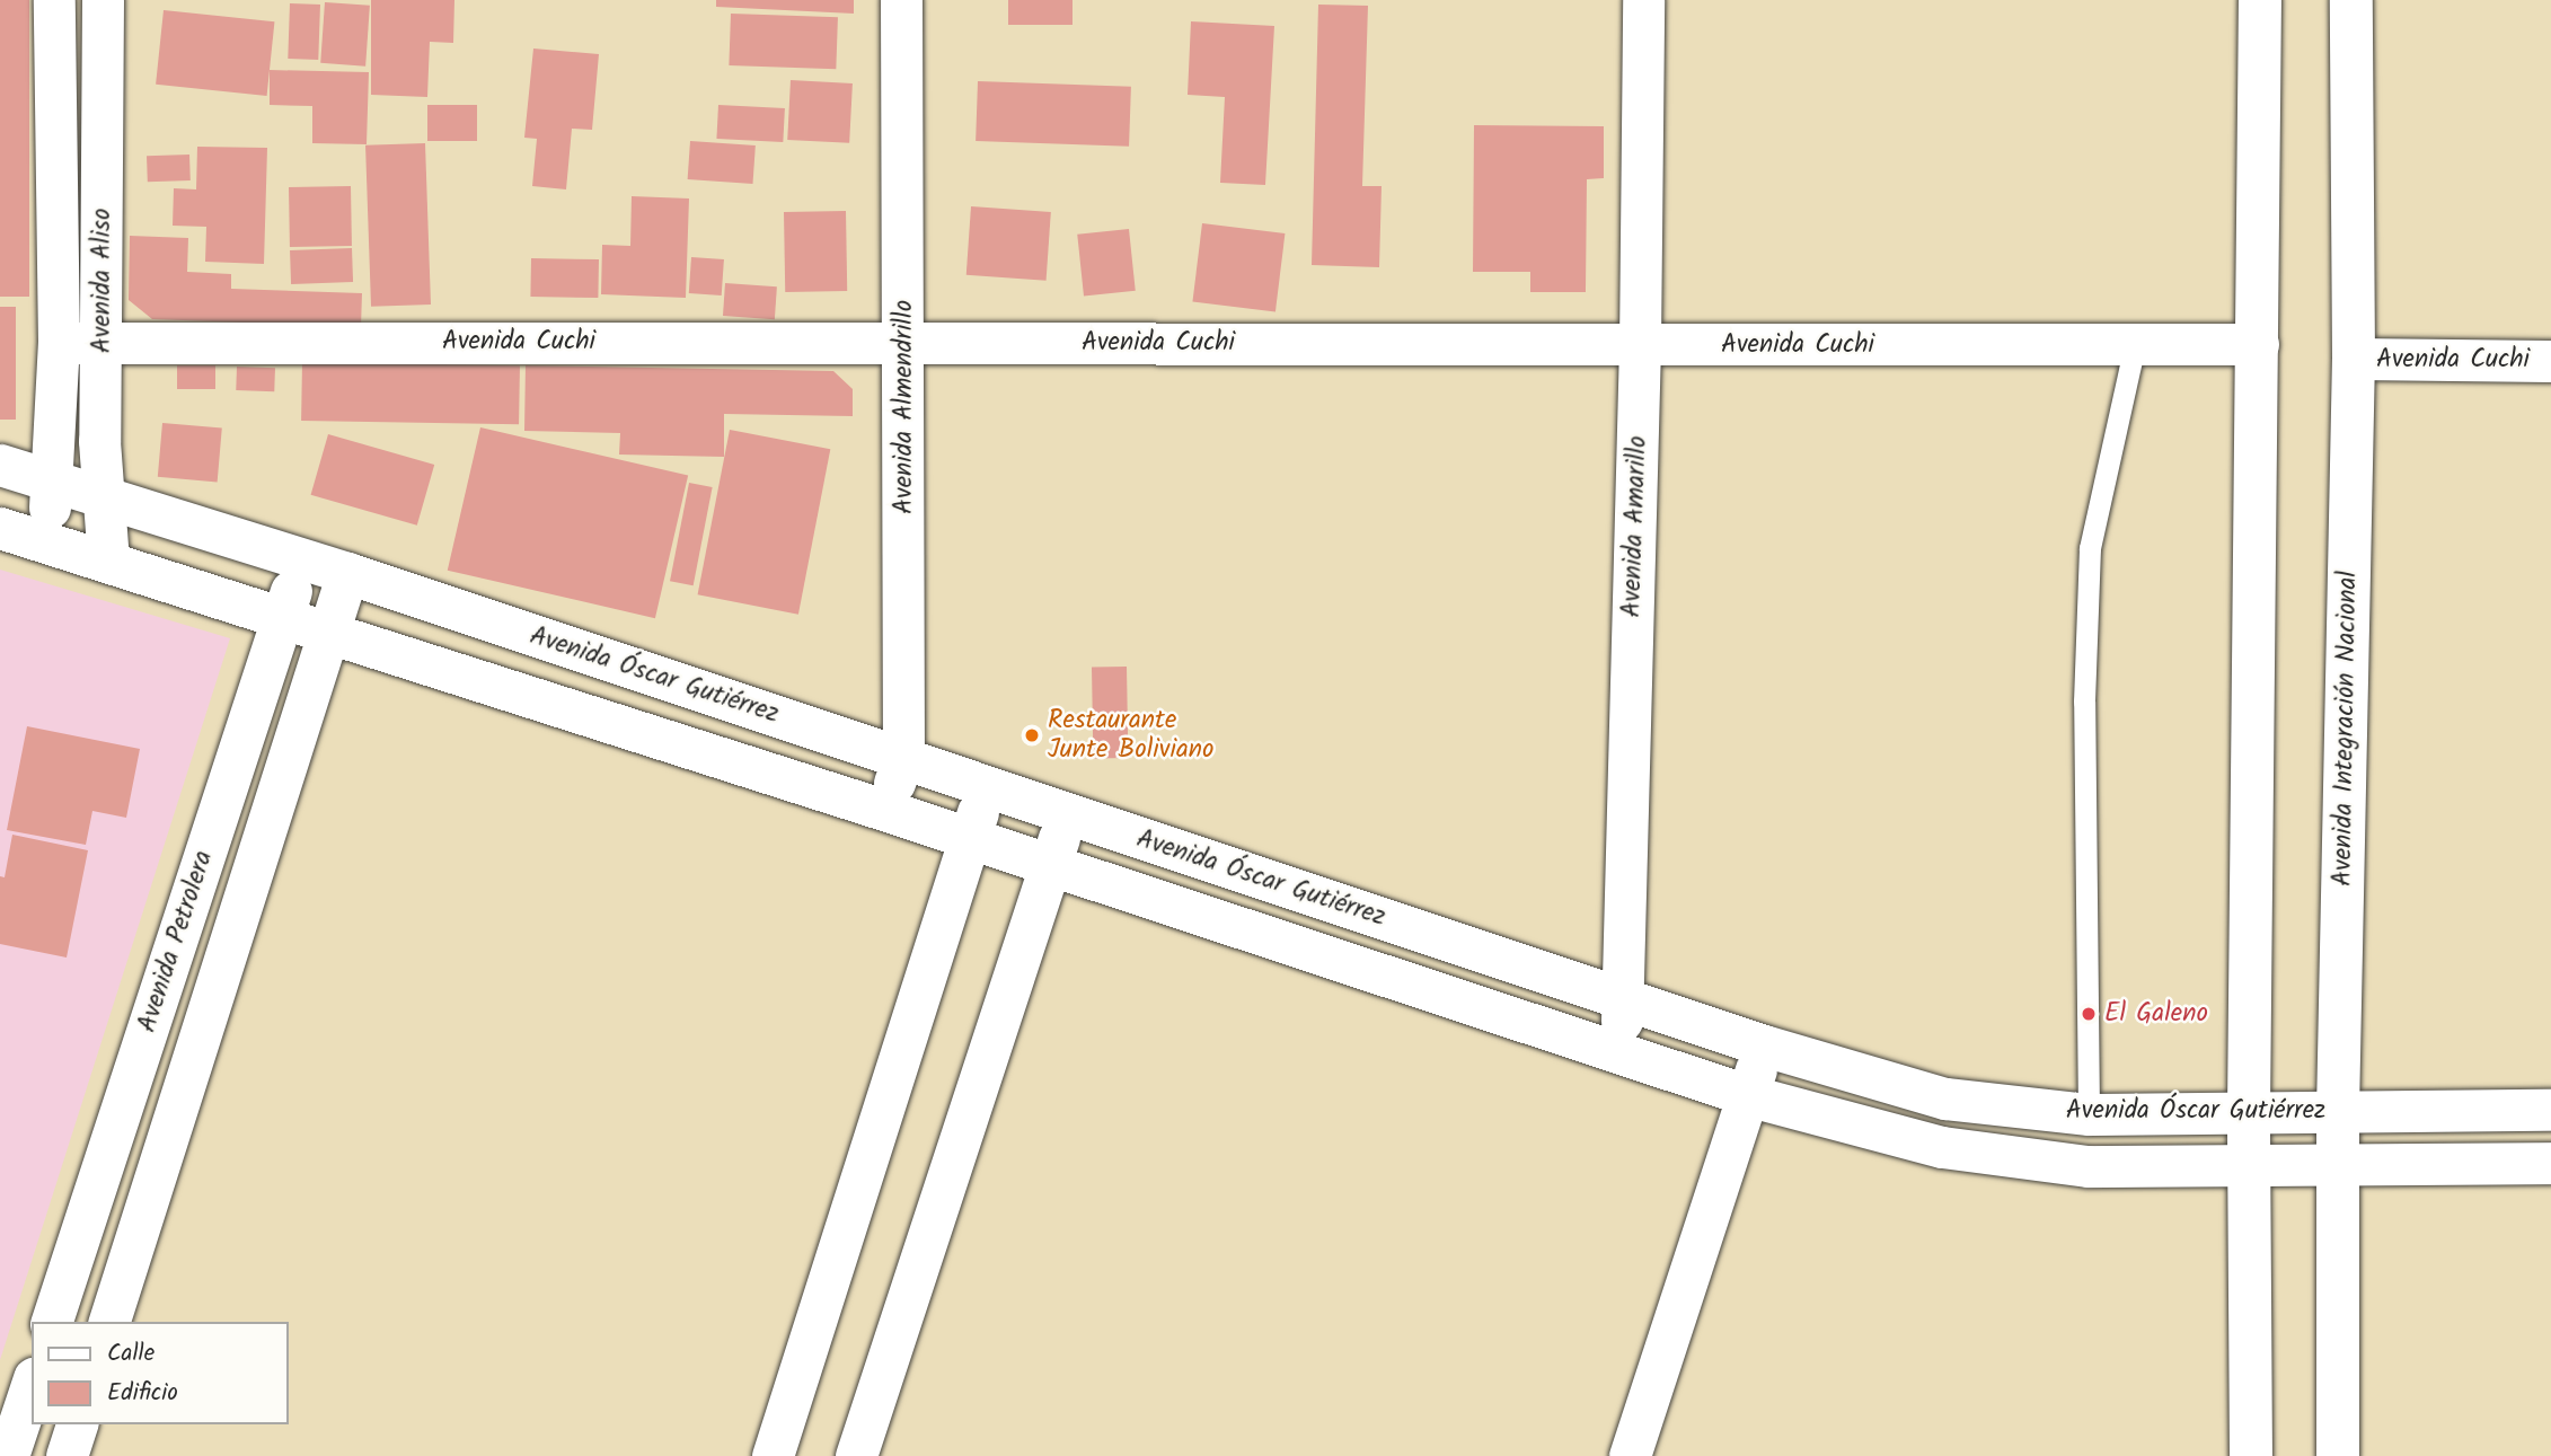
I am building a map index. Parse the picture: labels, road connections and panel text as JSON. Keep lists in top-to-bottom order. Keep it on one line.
{"streets":{"main road":["Avenida Integración Nacional"],"street":["Avenida Aliso","Avenida Cuchi","Avenida Almendrillo","Avenida Amarillo","Avenida Óscar Gutiérrez","Avenida Petrolera"]},"crossings":[["Avenida Aliso","Avenida Cuchi"],["Avenida Aliso","Avenida Óscar Gutiérrez"],["Avenida Cuchi","Avenida Almendrillo"],["Avenida Cuchi","Avenida Amarillo"],["Avenida Cuchi","Avenida Integración Nacional"],["Avenida Almendrillo","Avenida Óscar Gutiérrez"],["Avenida Amarillo","Avenida Óscar Gutiérrez"],["Avenida Óscar Gutiérrez","Avenida Integración Nacional"],["Avenida Óscar Gutiérrez","Avenida Petrolera"]],"places":["Restaurante Junte Boliviano","El Galeno"],"legend":["Calle","Edificio"]}
